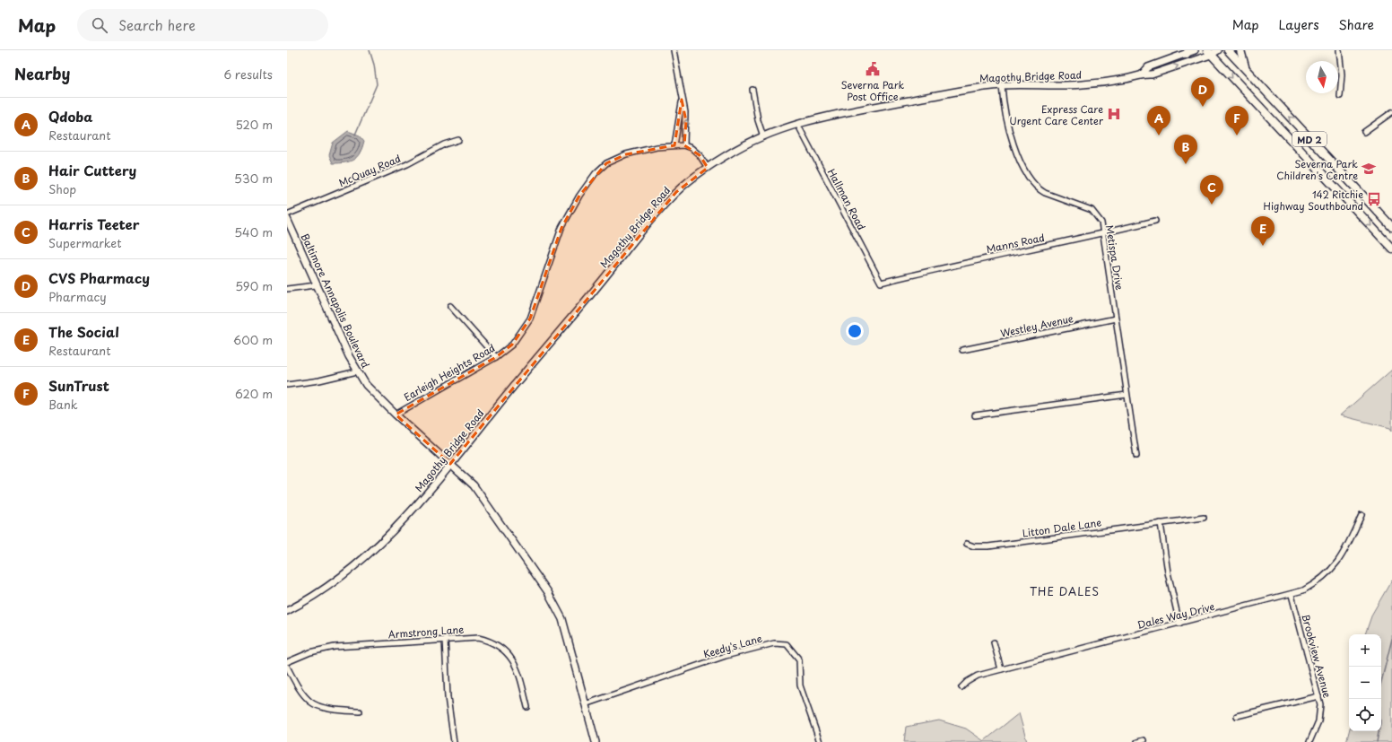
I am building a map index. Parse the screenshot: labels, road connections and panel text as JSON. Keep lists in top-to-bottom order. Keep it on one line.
{"streets":{"highway":["MD 2"],"main road":["Magothy Bridge Road","Baltimore Annapolis Boulevard"],"street":["McQuay Road","Hallman Road","Manns Road","Metispa Drive","Westley Avenue","Earleigh Heights Road","Litton Dale Lane","Dales Way Drive","Armstrong Lane","Keedy's Lane","Brookview Avenue"]},"crossings":[["Magothy Bridge Road","MD 2"],["Magothy Bridge Road","Hallman Road"],["Magothy Bridge Road","Metispa Drive"],["Magothy Bridge Road","Baltimore Annapolis Boulevard"],["Hallman Road","Manns Road"],["Manns Road","Metispa Drive"],["Metispa Drive","Westley Avenue"],["Baltimore Annapolis Boulevard","Earleigh Heights Road"],["Baltimore Annapolis Boulevard","Keedy's Lane"],["Dales Way Drive","Brookview Avenue"]],"districts":["THE DALES"],"places":{"public building":["Severna Park Post Office"],"hospital":["Express Care Urgent Care Center"],"school or university":["Severna Park Children's Centre"],"bus stop":["142 Ritchie Highway Southbound"]},"north":"bottom","page":{"header":"Map","search":"Search here","nav":["Map","Layers","Share"],"heading":["Nearby","6 results"],"pins":["D","A","F","B","C","E"],"list":[{"mark":"A","name":"Qdoba","note":"Restaurant","value":"520 m"},{"mark":"B","name":"Hair Cuttery","note":"Shop","value":"530 m"},{"mark":"C","name":"Harris Teeter","note":"Supermarket","value":"540 m"},{"mark":"D","name":"CVS Pharmacy","note":"Pharmacy","value":"590 m"},{"mark":"E","name":"The Social","note":"Restaurant","value":"600 m"},{"mark":"F","name":"SunTrust","note":"Bank","value":"620 m"}],"map_buttons":["+","−"]}}
